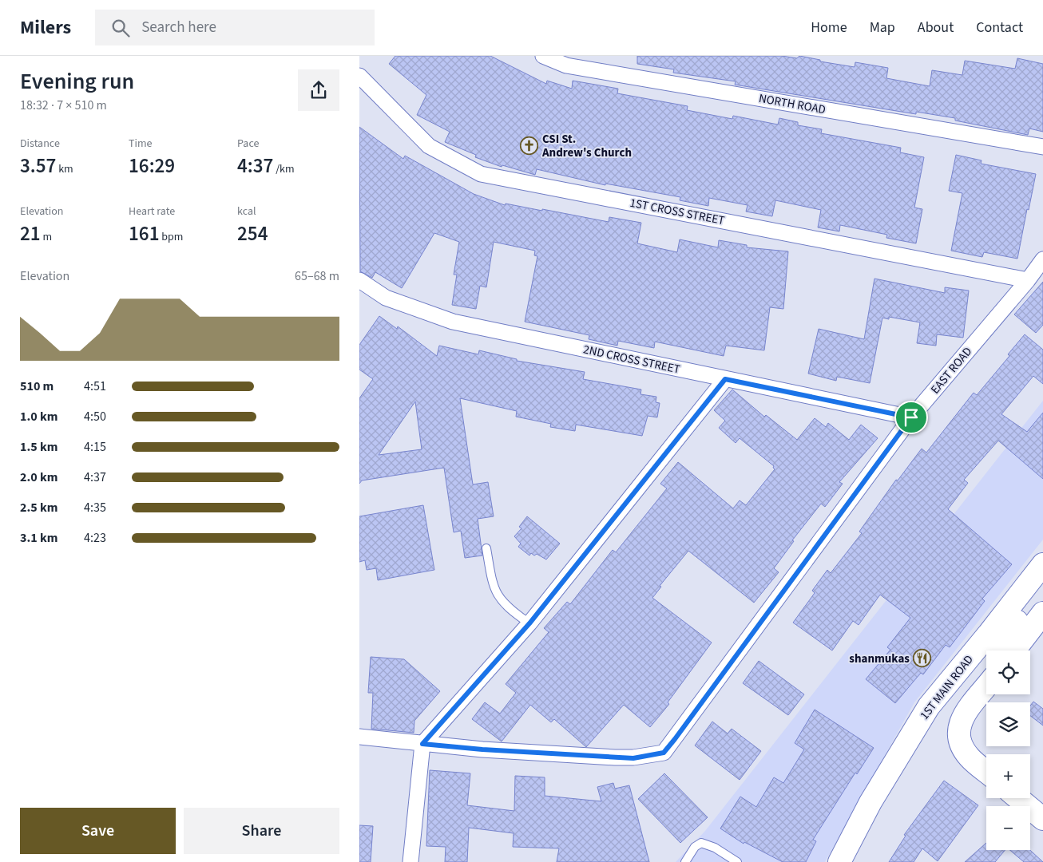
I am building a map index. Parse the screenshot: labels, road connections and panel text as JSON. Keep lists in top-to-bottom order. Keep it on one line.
{"streets":{"main road":["1ST MAIN ROAD"],"street":["NORTH ROAD","1ST CROSS STREET","2ND CROSS STREET","EAST ROAD"]},"crossings":[["1ST CROSS STREET","EAST ROAD"],["2ND CROSS STREET","EAST ROAD"]],"places":{"church":["CSI St. Andrew's Church"],"restaurant":["shanmukas"]},"page":{"header":"Milers","search":"Search here","nav":["Home","Map","About","Contact"],"heading":["Evening run","18:32 · 7 × 510 m"],"stats":[["Distance","3.57 km"],["Time","16:29"],["Pace","4:37 /km"],["Elevation","21 m"],["Heart rate","161 bpm"],["kcal","254"]],"chart":["Elevation","65–68 m"],"list":[{"name":"510 m","note":"4:51"},{"name":"1.0 km","note":"4:50"},{"name":"1.5 km","note":"4:15"},{"name":"2.0 km","note":"4:37"},{"name":"2.5 km","note":"4:35"},{"name":"3.1 km","note":"4:23"}],"map_buttons":["+","−"],"buttons":["Save","Share"]}}
